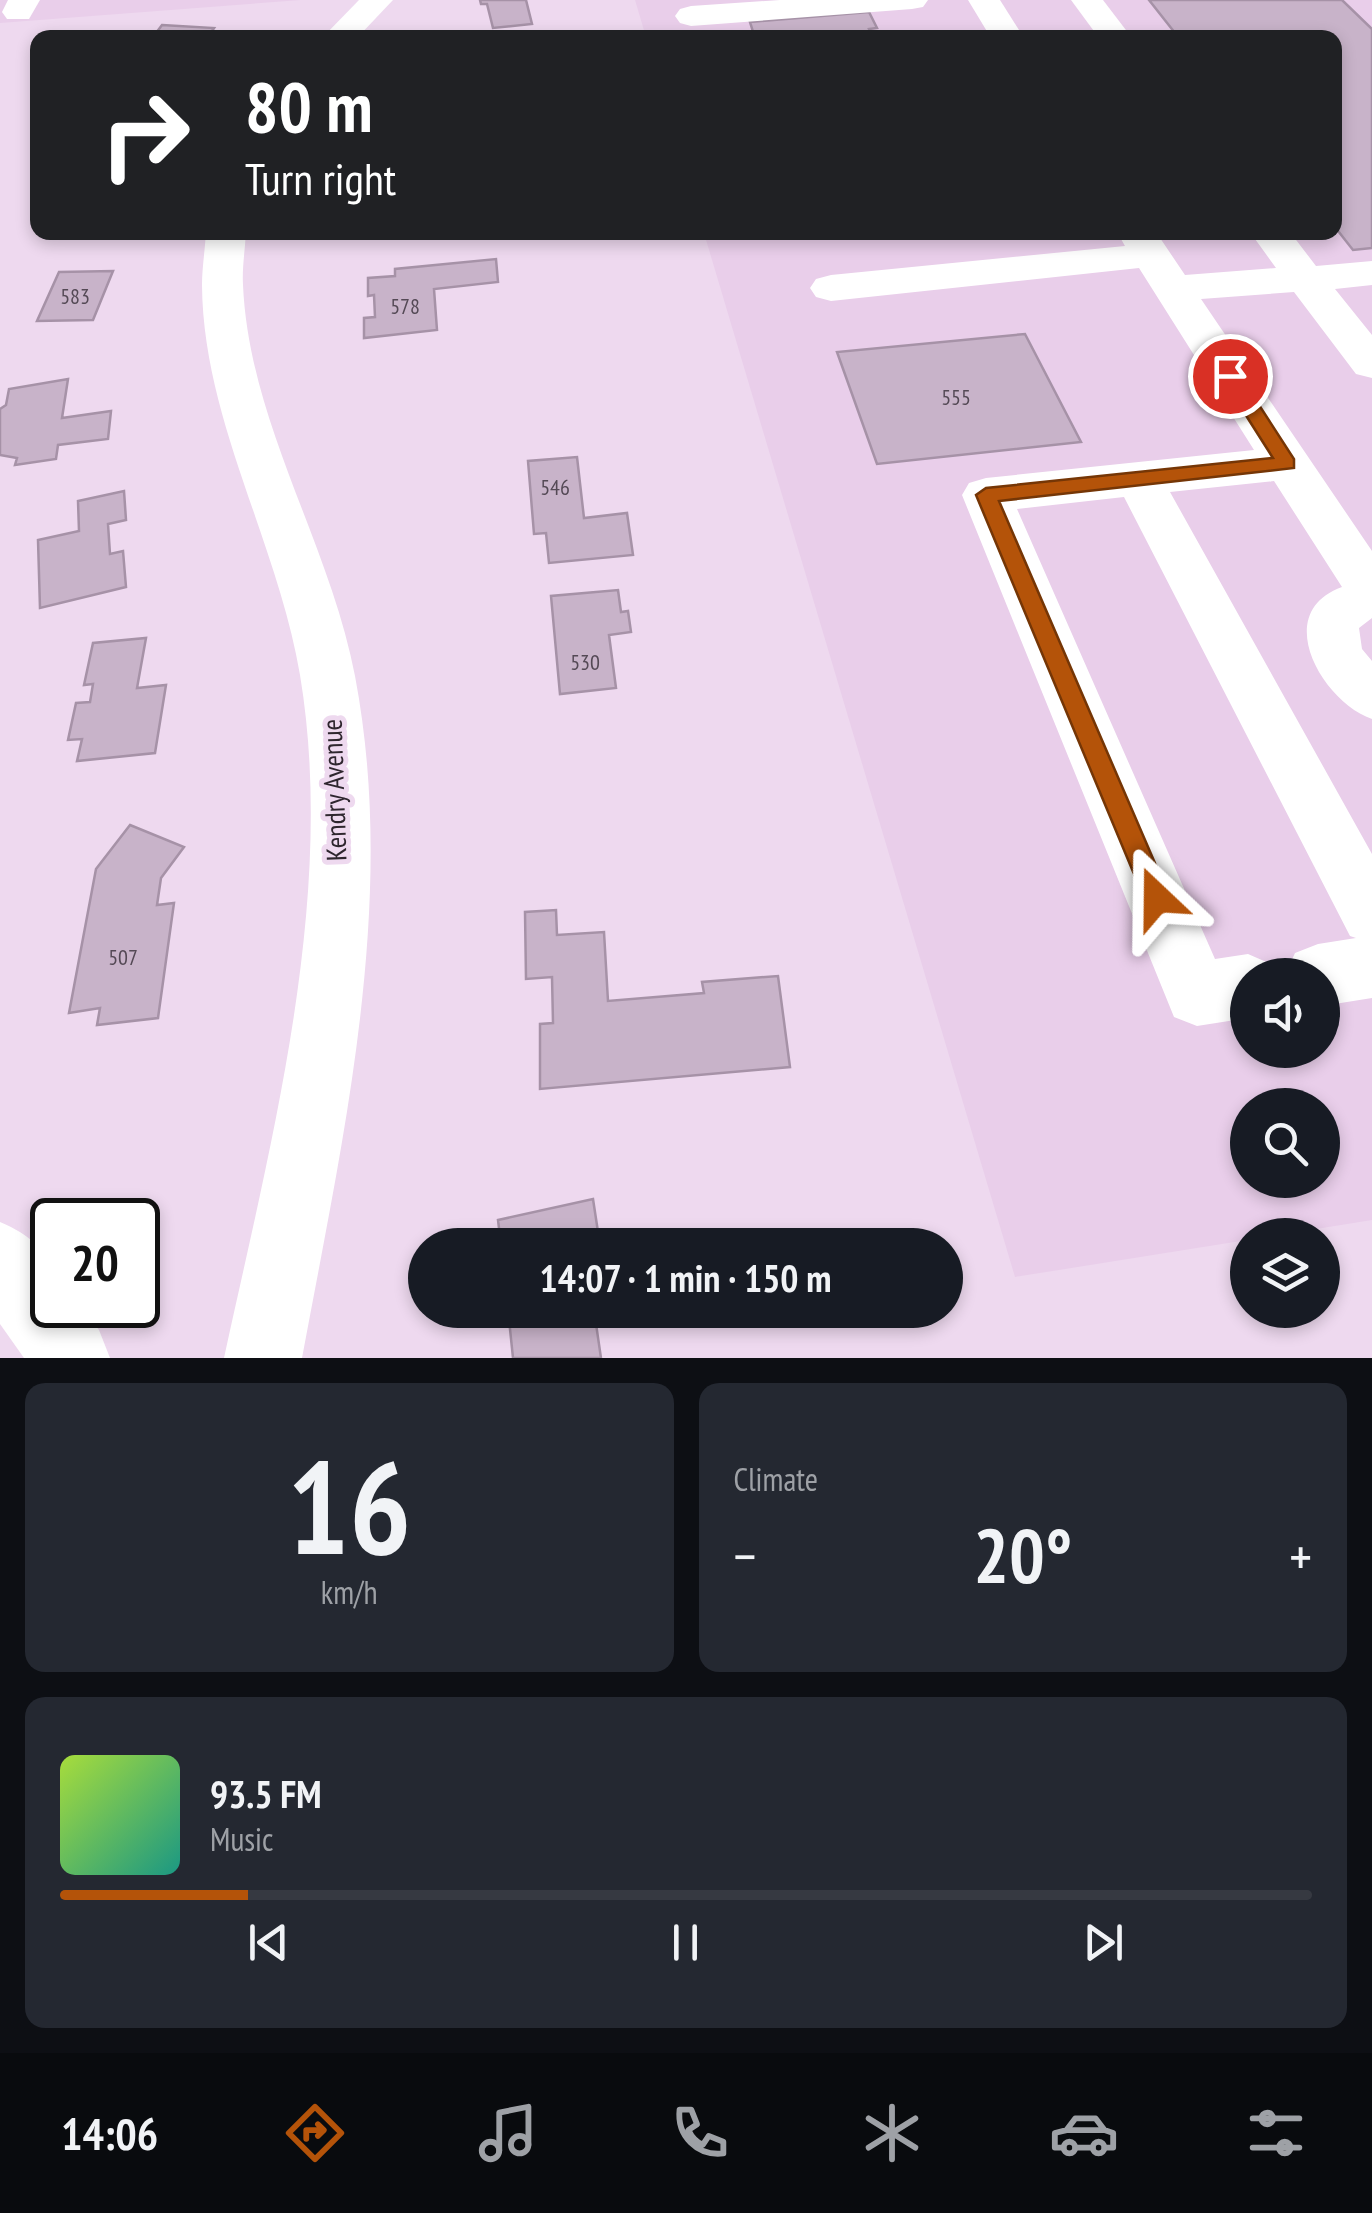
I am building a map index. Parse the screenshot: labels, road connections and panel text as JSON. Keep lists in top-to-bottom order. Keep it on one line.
{"streets":{"street":["Kendry Avenue"]},"house_numbers":["583","578","555","546","530","507"],"page":{"turn":["80 m","Turn right"],"limit":"20","trip":"14:07 · 1 min · 150 m","tile":[["16","km/h"],"Climate"],"heat":["−","20°","+"],"song":["93.5 FM","Music"],"tabs":"14:06"}}
